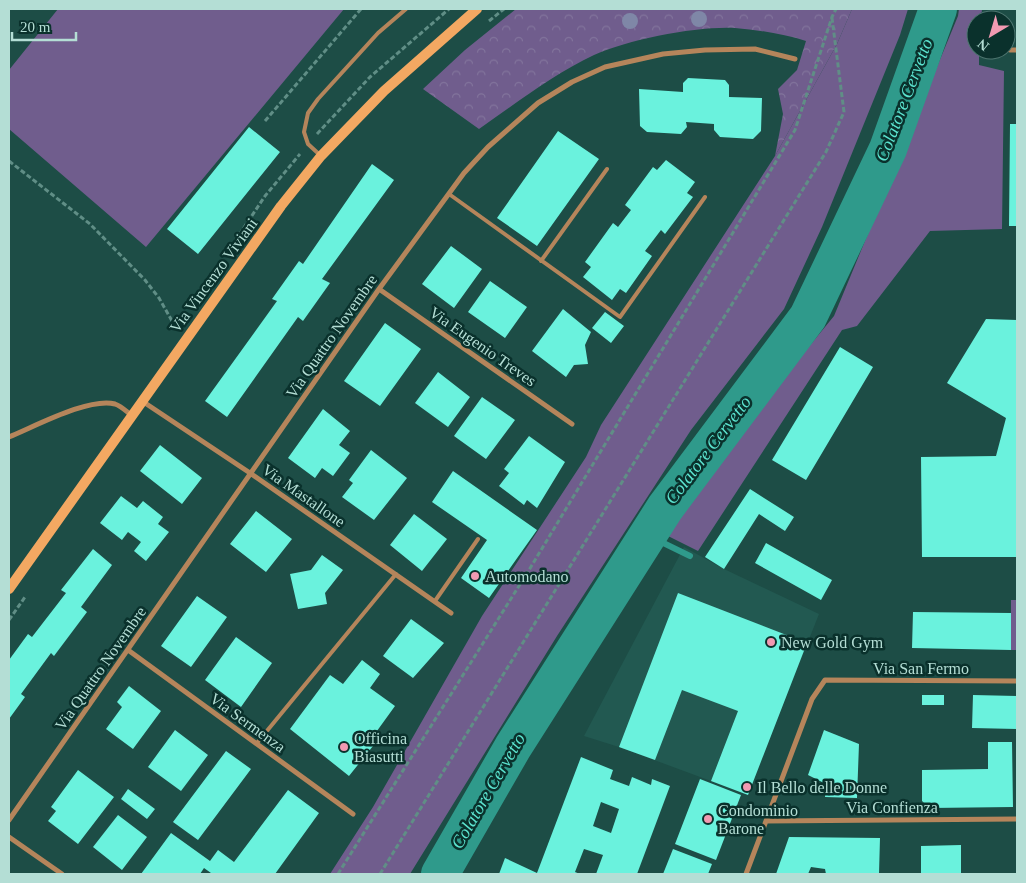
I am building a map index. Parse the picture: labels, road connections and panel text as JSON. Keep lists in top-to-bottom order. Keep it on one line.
{"streets":{"main road":["Via Vincenzo Viviani"],"street":["Via Quattro Novembre","Via Eugenio Treves","Via Mastallone","Via San Fermo","Via Sermenza","Via Confienza"]},"crossings":[["Via Vincenzo Viviani","Via Mastallone"],["Via Quattro Novembre","Via Eugenio Treves"],["Via Quattro Novembre","Via Mastallone"],["Via Quattro Novembre","Via Sermenza"],["Via San Fermo","Via Confienza"]],"water":["Colatore Cervetto"],"places":["Automodano","New Gold Gym","Officina Biasutti","Il Bello delle Donne","Condominio Barone"],"scale_bar":"20 m","north":"bottom left"}
